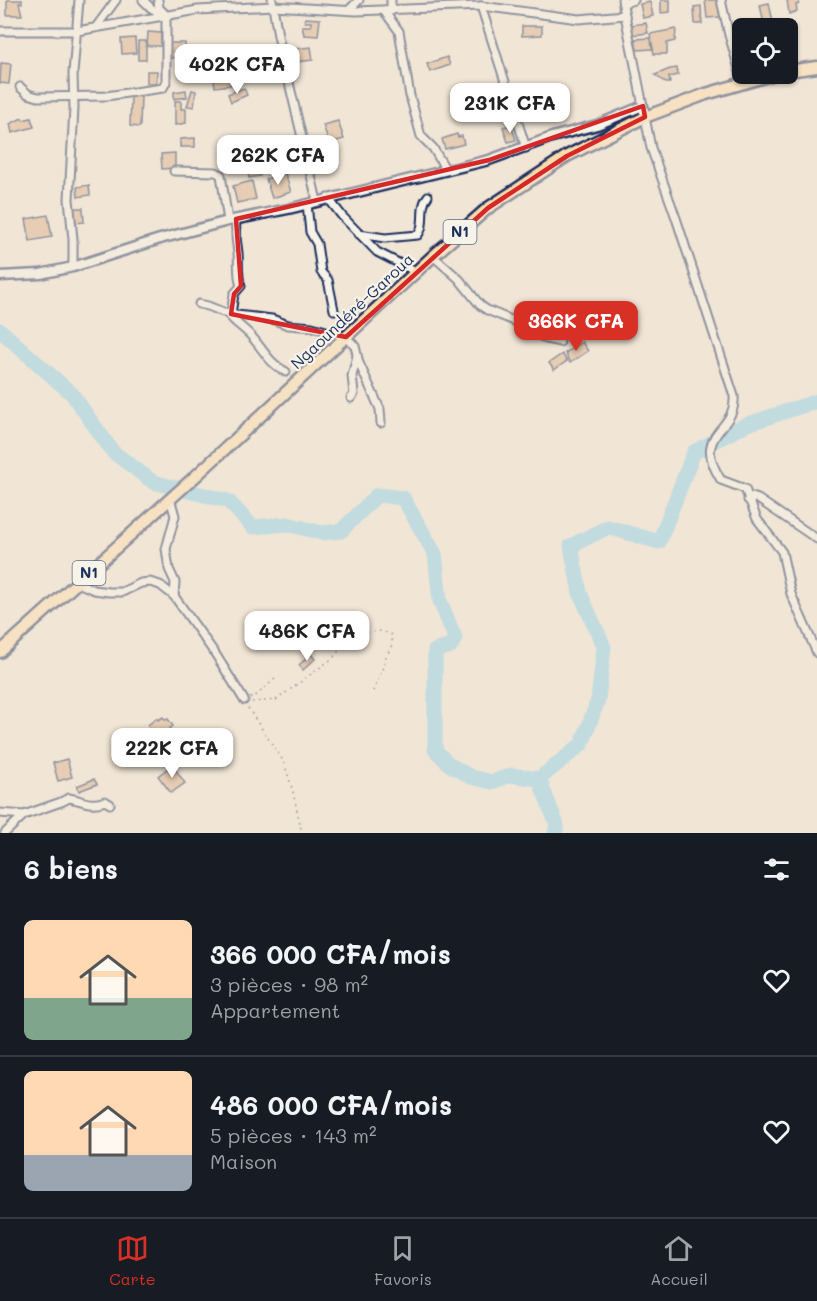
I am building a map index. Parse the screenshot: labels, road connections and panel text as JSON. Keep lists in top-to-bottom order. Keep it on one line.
{"streets":{"highway":["N1","Ngaoundéré-Garoua"]},"page":{"price":["402K CFA","231K CFA","262K CFA","366K CFA","486K CFA","222K CFA"],"heading":"6 biens","list":[{"name":"366 000 CFA/mois","note":"3 pièces · 98 m² · Appartement"},{"name":"486 000 CFA/mois","note":"5 pièces · 143 m² · Maison"}],"tabs":["Carte","Favoris","Accueil"]}}
